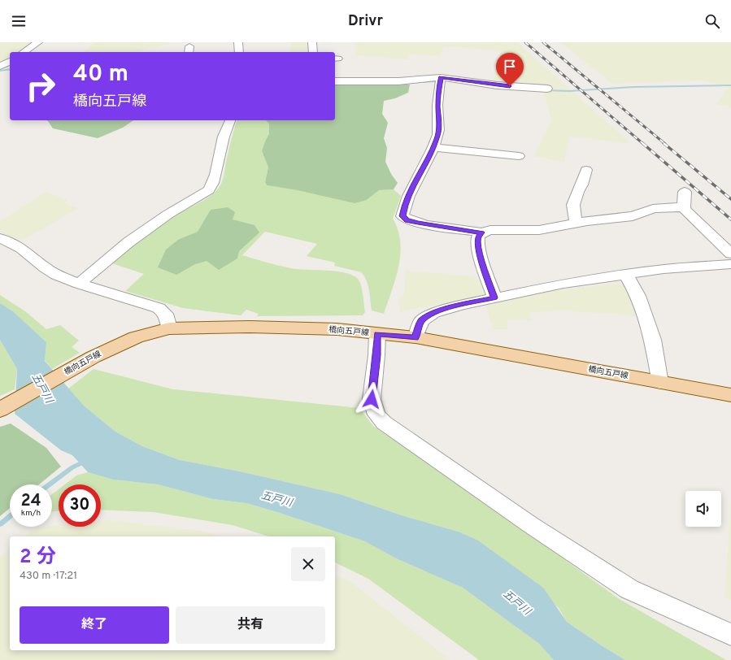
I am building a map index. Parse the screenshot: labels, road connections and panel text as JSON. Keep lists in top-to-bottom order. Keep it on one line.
{"streets":{"main road":["橋向五戸線"]},"water":["五戸川"],"page":{"header":"Drivr","turn":["40 m","橋向五戸線"],"speed":"24 km/h","limit":"30","heading":["2 分","430 m · 17:21"],"buttons":["終了","共有"]}}
